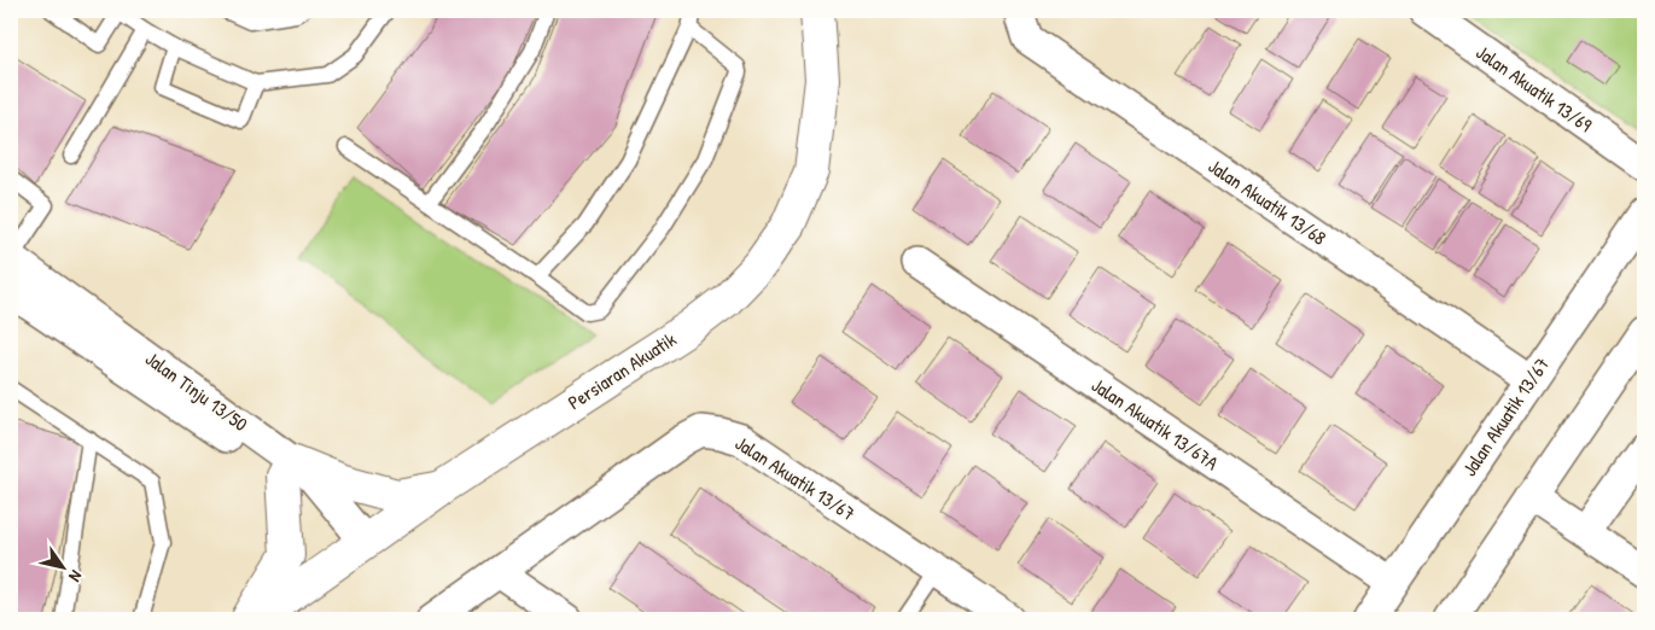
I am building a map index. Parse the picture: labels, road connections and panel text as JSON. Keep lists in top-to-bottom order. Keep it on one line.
{"streets":{"street":["Jalan Akuatik 13/69","Jalan Akuatik 13/68","Persiaran Akuatik","Jalan Tinju 13/50","Jalan Akuatik 13/67","Jalan Akuatik 13/67A"]},"crossings":[["Jalan Akuatik 13/68","Jalan Akuatik 13/67"],["Persiaran Akuatik","Jalan Tinju 13/50"],["Jalan Akuatik 13/67","Jalan Akuatik 13/67A"]],"north":"bottom right"}
